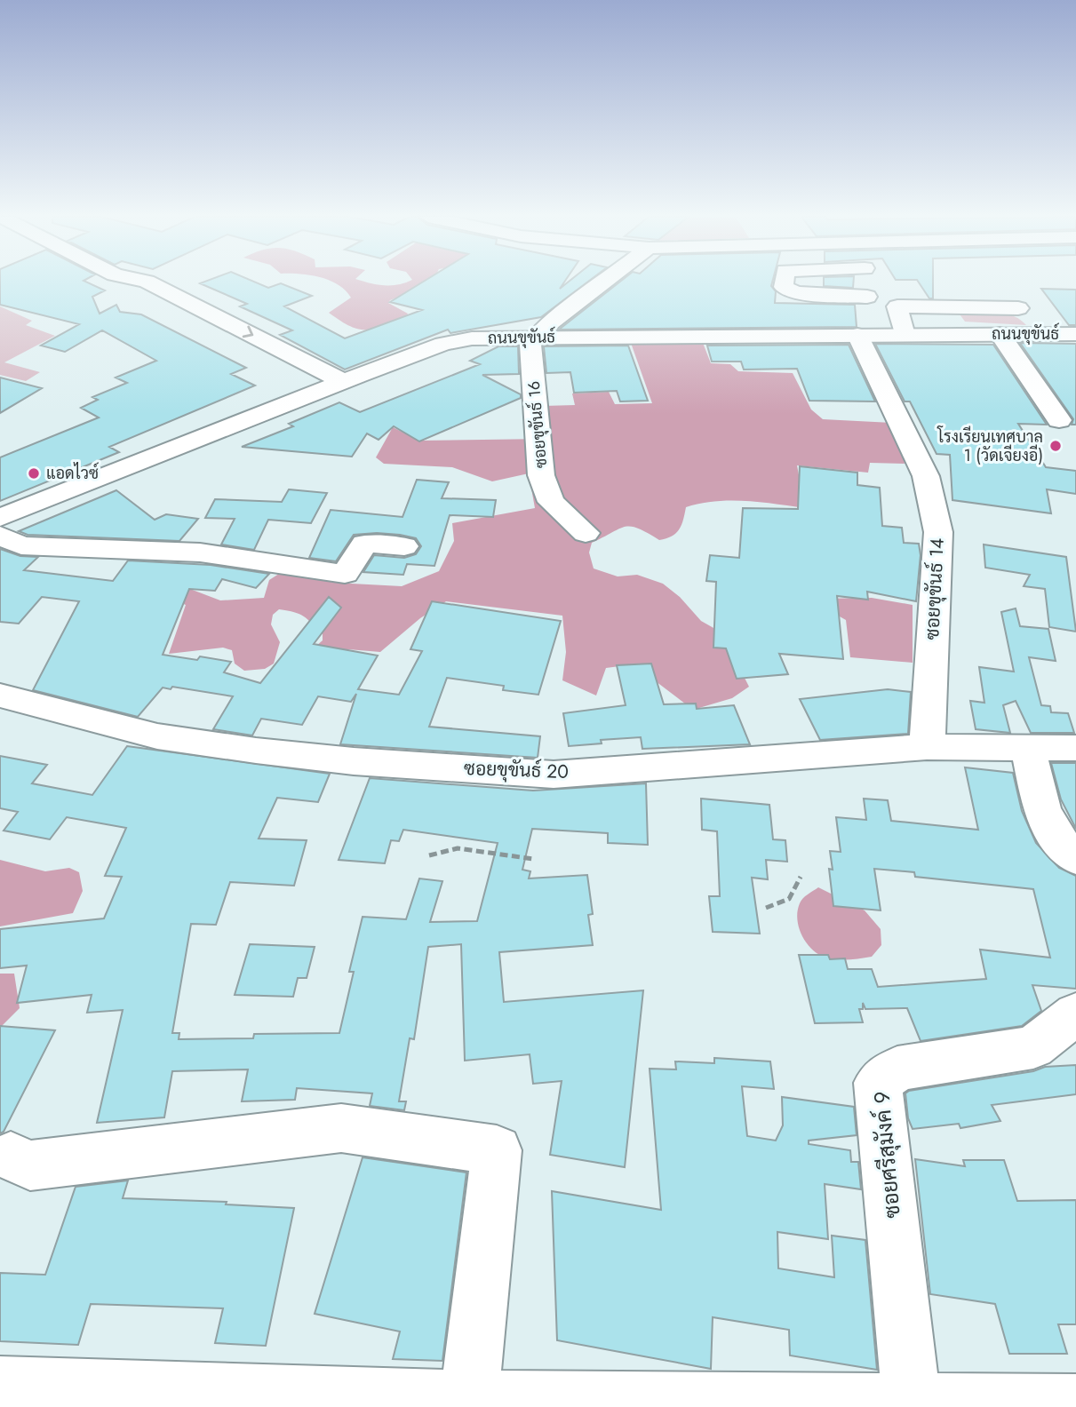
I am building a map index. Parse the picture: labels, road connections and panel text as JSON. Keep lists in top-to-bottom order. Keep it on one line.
{"streets":{"street":["ถนนขุขันธ์","ซอยขุขันธ์ 16","ซอยขุขันธ์ 14","ซอยขุขันธ์ 20","ซอยศรีสุมังค์ 9"]},"crossings":[["ถนนขุขันธ์","ซอยขุขันธ์ 16"],["ถนนขุขันธ์","ซอยขุขันธ์ 14"],["ซอยขุขันธ์ 14","ซอยขุขันธ์ 20"]],"places":["โรงเรียนเทศบาล 1 (วัดเจียงอี)","แอดไวซ์"]}
